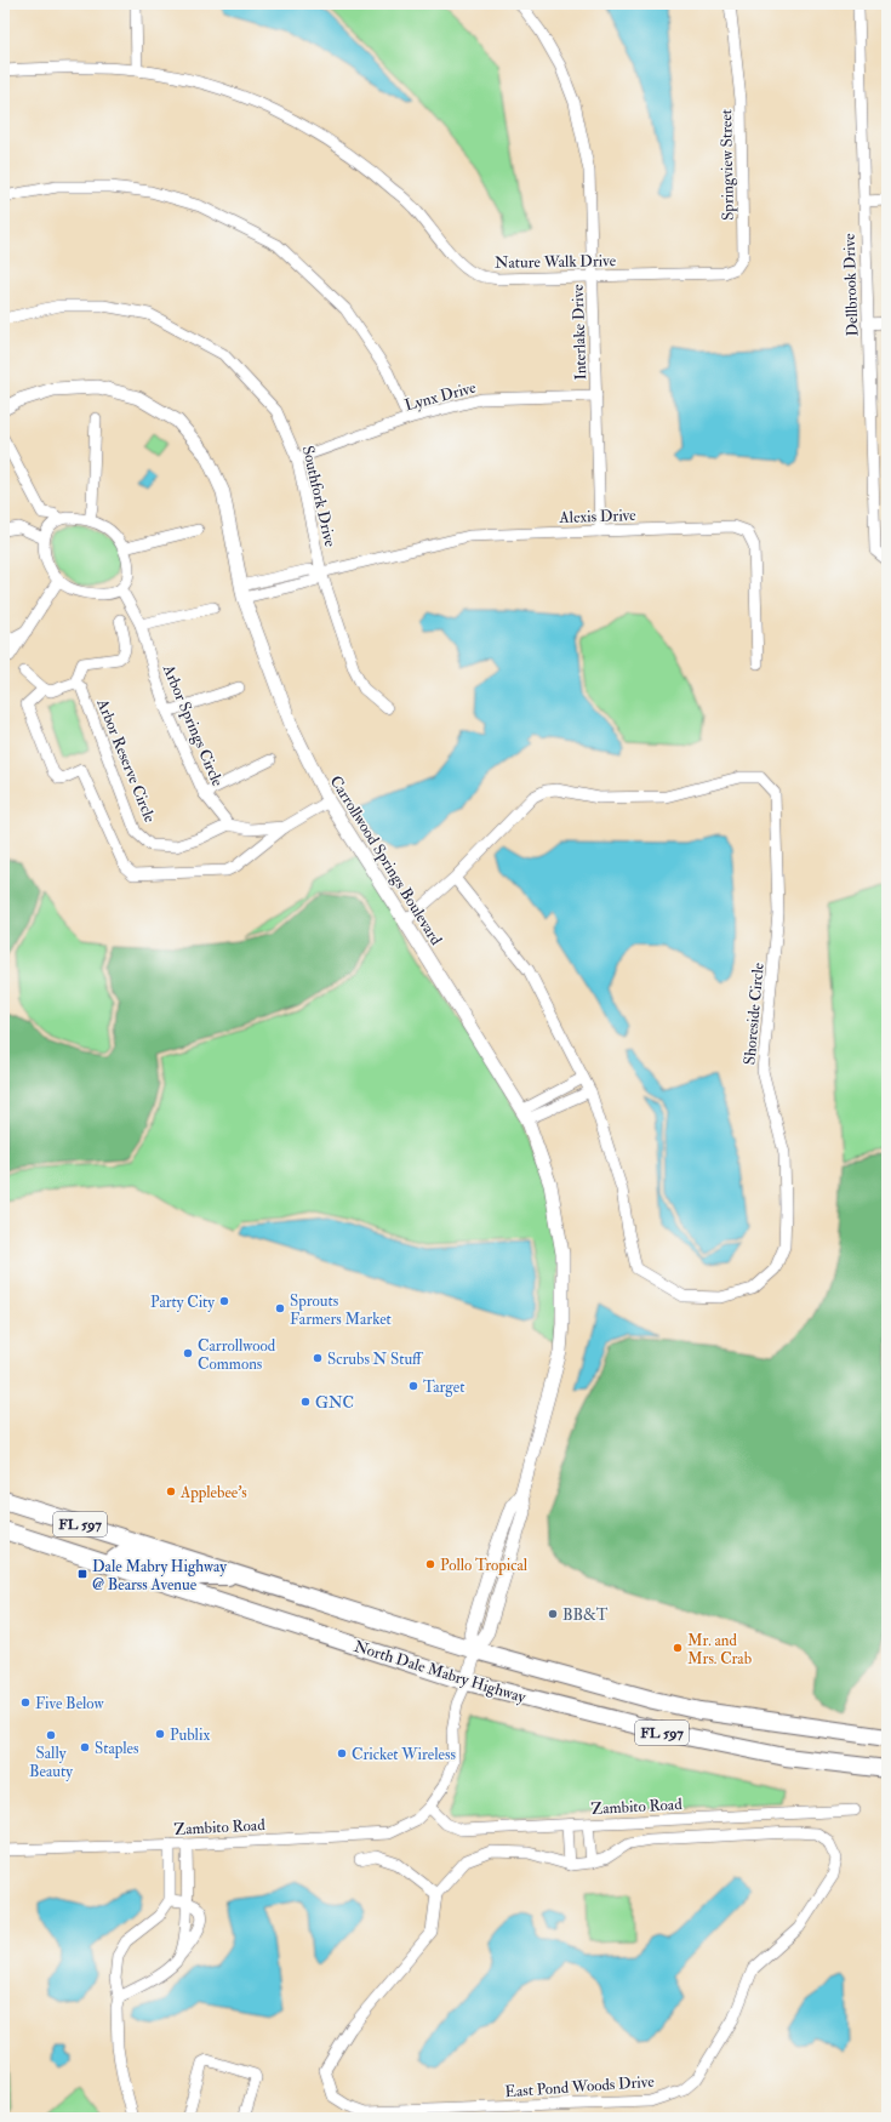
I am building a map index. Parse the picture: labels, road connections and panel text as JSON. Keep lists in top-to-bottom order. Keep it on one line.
{"streets":{"main road":["FL 597","North Dale Mabry Highway"],"street":["Springview Street","Nature Walk Drive","Dellbrook Drive","Interlake Drive","Lynx Drive","Southfork Drive","Alexis Drive","Arbor Springs Circle","Arbor Reserve Circle","Carrollwood Springs Boulevard","Shoreside Circle","Zambito Road","East Pond Woods Drive"]},"crossings":[["Springview Street","Nature Walk Drive"],["Nature Walk Drive","Interlake Drive"],["Interlake Drive","Lynx Drive"],["Interlake Drive","Alexis Drive"],["Lynx Drive","Southfork Drive"],["Southfork Drive","Alexis Drive"],["Alexis Drive","Carrollwood Springs Boulevard"],["Arbor Springs Circle","Arbor Reserve Circle"],["Carrollwood Springs Boulevard","Shoreside Circle"],["Carrollwood Springs Boulevard","North Dale Mabry Highway"],["Carrollwood Springs Boulevard","Zambito Road"],["North Dale Mabry Highway","Zambito Road"]],"places":{"other":["Party City","Sprouts Farmers Market","Carrollwood Commons","Scrubs N Stuff","Target","GNC","Applebee's","Pollo Tropical","BB&T","Mr. and Mrs. Crab","Five Below","Publix","Sally Beauty","Staples","Cricket Wireless"],"transit":["Dale Mabry Highway @ Bearss Avenue"]}}
